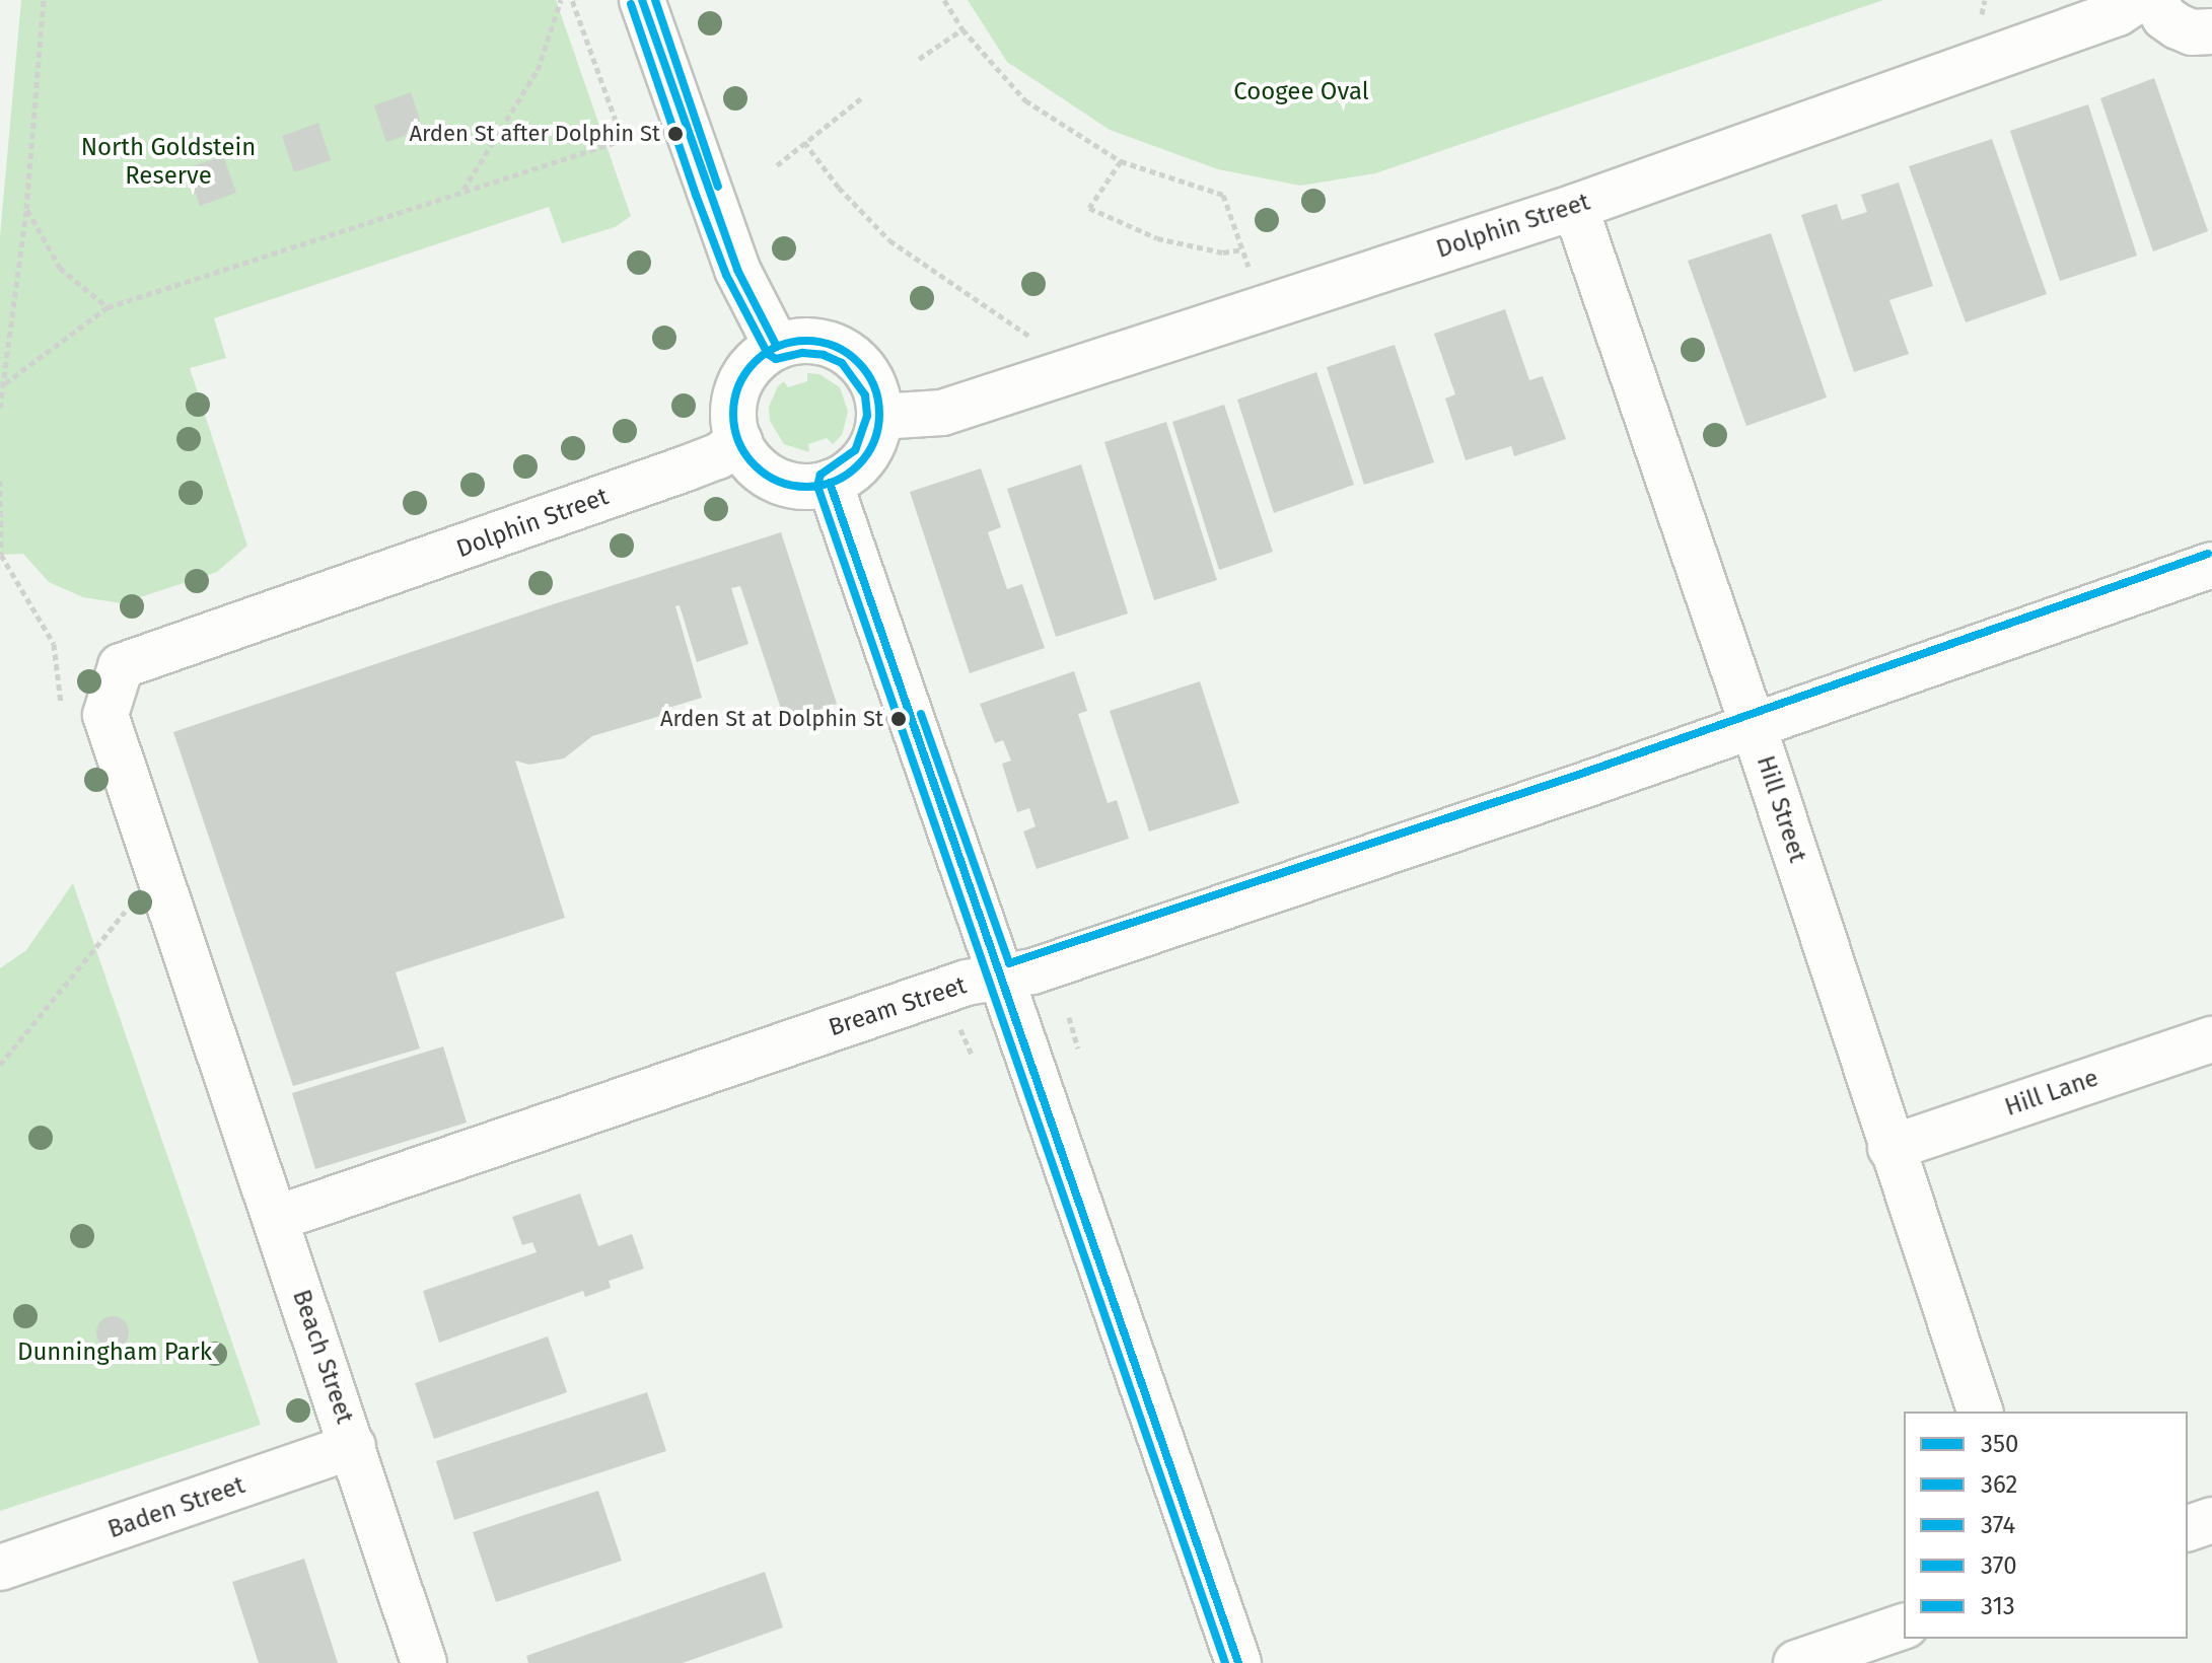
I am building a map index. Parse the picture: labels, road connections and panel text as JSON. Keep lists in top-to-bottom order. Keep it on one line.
{"streets":{"street":["Dolphin Street","Hill Street","Bream Street","Hill Lane","Beach Street","Baden Street"]},"crossings":[["Dolphin Street","Hill Street"],["Dolphin Street","Beach Street"],["Hill Street","Bream Street"],["Hill Street","Hill Lane"],["Bream Street","Beach Street"],["Beach Street","Baden Street"]],"parks":["Coogee Oval","North Goldstein Reserve","Dunningham Park"],"places":["Arden St after Dolphin St","Arden St at Dolphin St"],"lines":["transit line 350","transit line 313","transit line 370","transit line 362","transit line 374"],"legend":["350","362","374","370","313"]}
